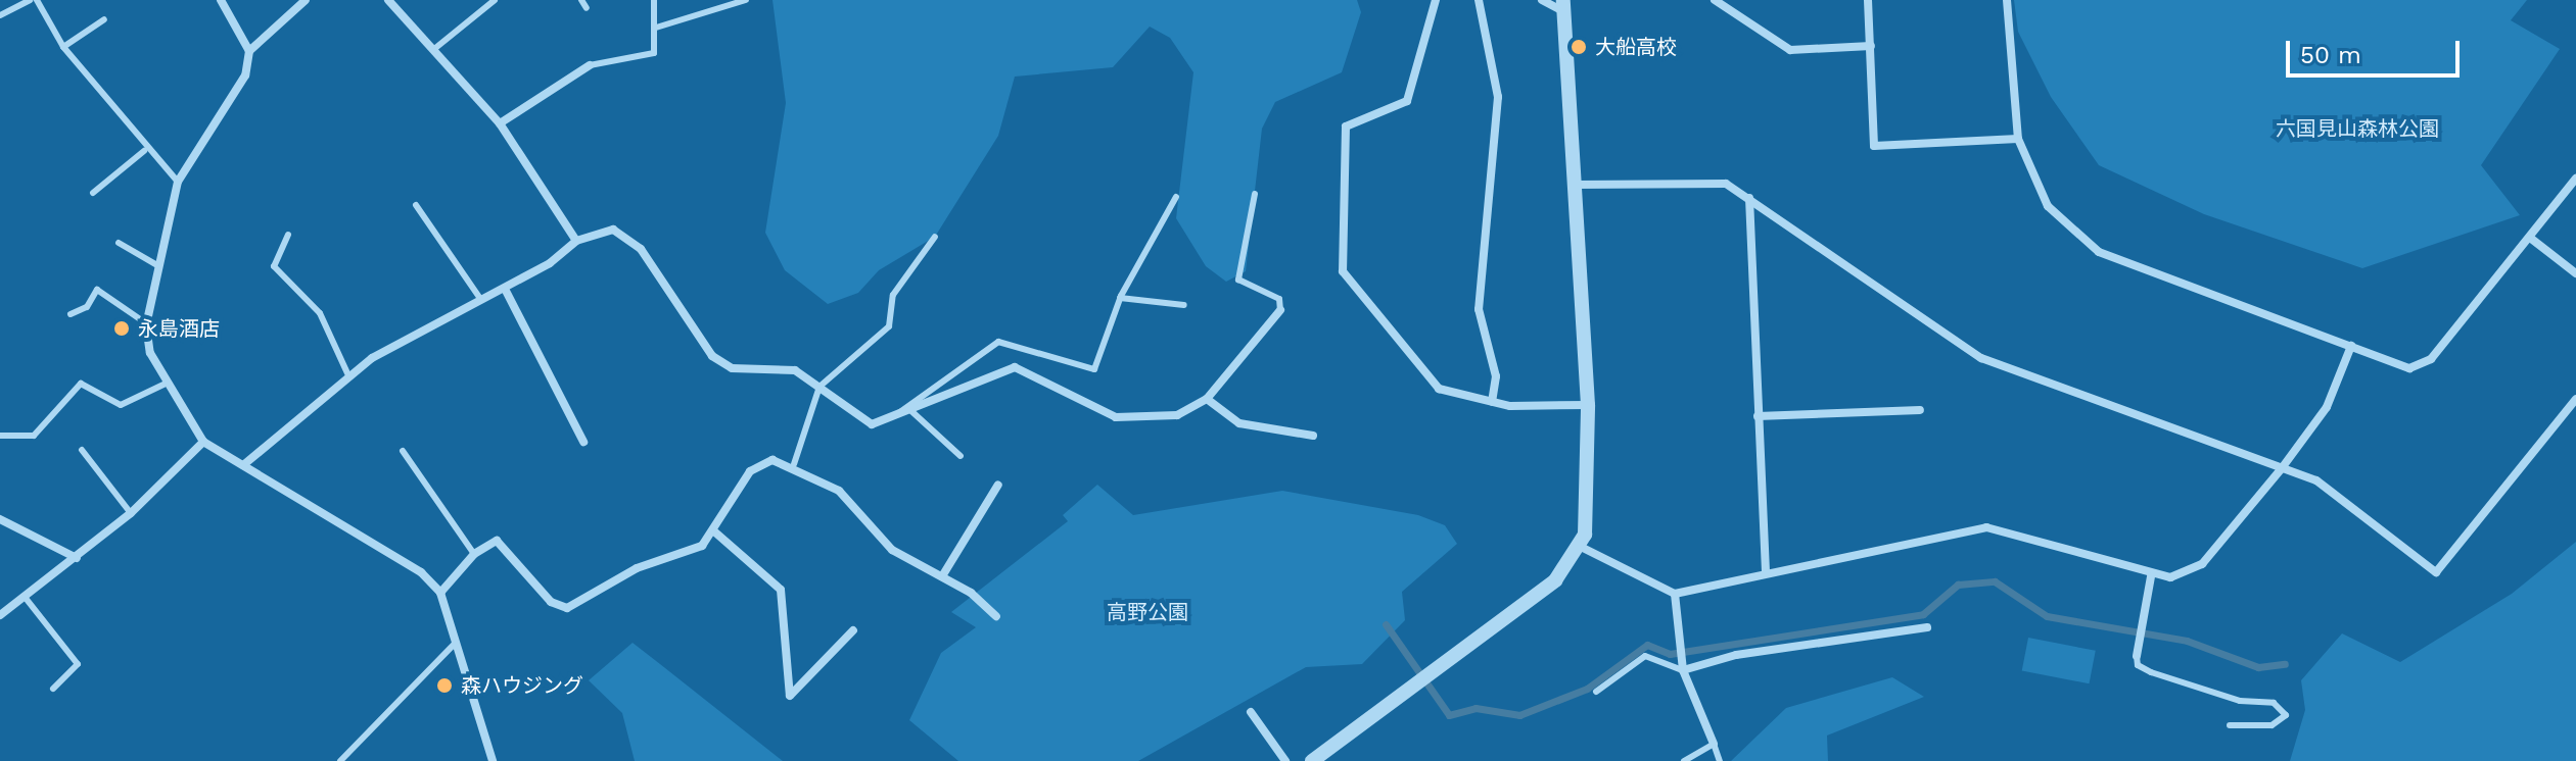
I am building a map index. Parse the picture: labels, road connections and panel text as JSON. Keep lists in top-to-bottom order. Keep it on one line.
{"parks":["六国見山森林公園","高野公園"],"places":["大船高校","永島酒店","森ハウジング"],"scale_bar":"50 m"}
